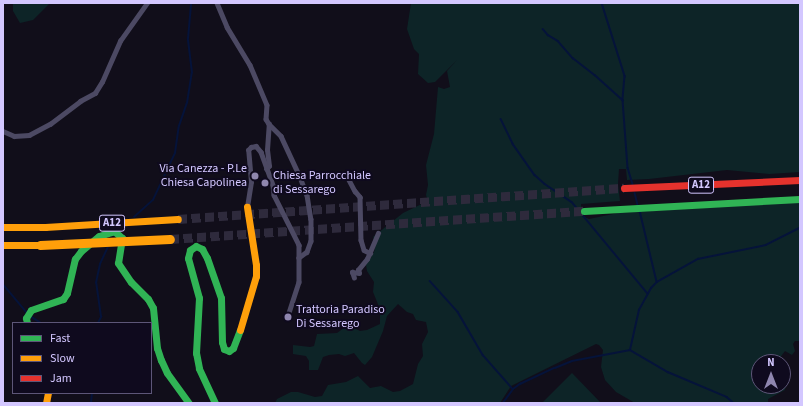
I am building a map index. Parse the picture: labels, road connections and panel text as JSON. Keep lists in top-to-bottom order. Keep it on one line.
{"streets":{"main road":["A12"]},"places":["Via Canezza - P.Le Chiesa Capolinea","Chiesa Parrocchiale di Sessarego","Trattoria Paradiso Di Sessarego"],"legend":["Fast","Slow","Jam"],"north":"top"}
